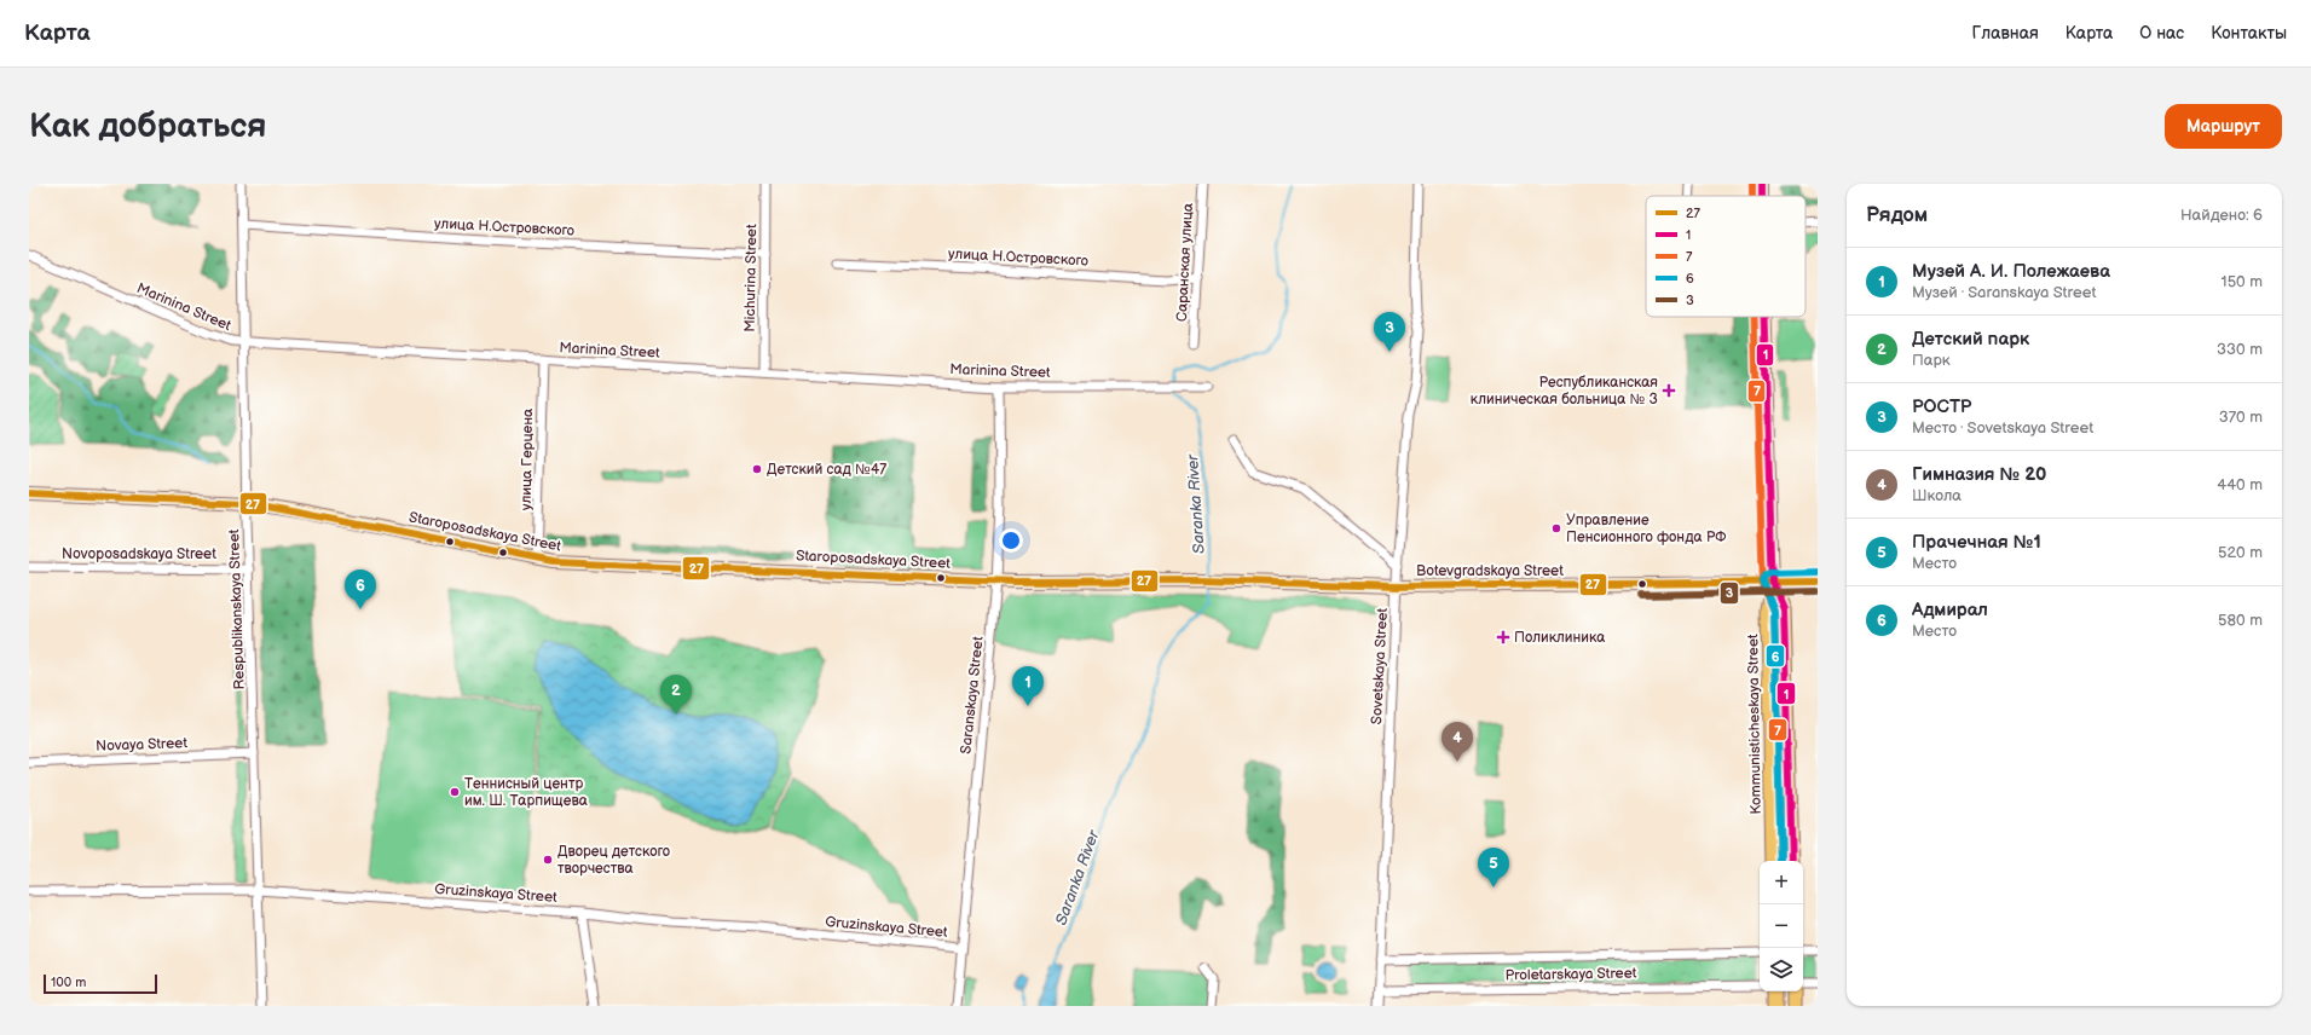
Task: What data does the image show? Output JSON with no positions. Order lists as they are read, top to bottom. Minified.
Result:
{"streets":{"main road":["Staroposadskaya Street","Botevgradskaya Street","Kommunisticheskaya Street"],"street":["улица Н.Островского","Саранская улица","Michurina Street","Marinina Street","улица Герцена","Novoposadskaya Street","Respublikanskaya Street","Sovetskaya Street","Saranskaya Street","Novaya Street","Gruzinskaya Street","Proletarskaya Street"]},"crossings":[["улица Н.Островского","Саранская улица"],["улица Н.Островского","Michurina Street"],["улица Н.Островского","Respublikanskaya Street"],["Michurina Street","Marinina Street"],["Marinina Street","улица Герцена"],["Marinina Street","Respublikanskaya Street"],["Marinina Street","Saranskaya Street"],["улица Герцена","Staroposadskaya Street"],["Staroposadskaya Street","Botevgradskaya Street"],["Staroposadskaya Street","Respublikanskaya Street"],["Staroposadskaya Street","Saranskaya Street"],["Novoposadskaya Street","Respublikanskaya Street"],["Botevgradskaya Street","Sovetskaya Street"],["Botevgradskaya Street","Saranskaya Street"],["Botevgradskaya Street","Kommunisticheskaya Street"],["Respublikanskaya Street","Novaya Street"],["Respublikanskaya Street","Gruzinskaya Street"],["Sovetskaya Street","Proletarskaya Street"],["Saranskaya Street","Gruzinskaya Street"]],"water":["Saranka River"],"places":{"health":["Республиканская клиническая больница № 3","Поликлиника"],"other":["Детский сад №47","Управление Пенсионного фонда РФ","Теннисный центр им. Ш. Тарпищева","Дворец детского творчества"]},"lines":["transit line 1","transit line 7","transit line 27","transit line 6","transit line 3"],"legend":["27","1","7","6","3"],"scale_bar":"100 m","page":{"header":"Карта","nav":["Главная","Карта","О нас","Контакты"],"buttons":"Маршрут","title":"Как добраться","heading":["Рядом","Найдено: 6"],"list":[{"mark":"1","name":"Музей А. И. Полежаева","note":"Музей · Saranskaya Street","value":"150 m"},{"mark":"2","name":"Детский парк","note":"Парк","value":"330 m"},{"mark":"3","name":"РОСТР","note":"Место · Sovetskaya Street","value":"370 m"},{"mark":"4","name":"Гимназия № 20","note":"Школа","value":"440 m"},{"mark":"5","name":"Прачечная №1","note":"Место","value":"520 m"},{"mark":"6","name":"Адмирал","note":"Место","value":"580 m"}],"pins":["3","6","1","2","4","5"],"map_buttons":["+","−"],"scale":"100 m"}}
